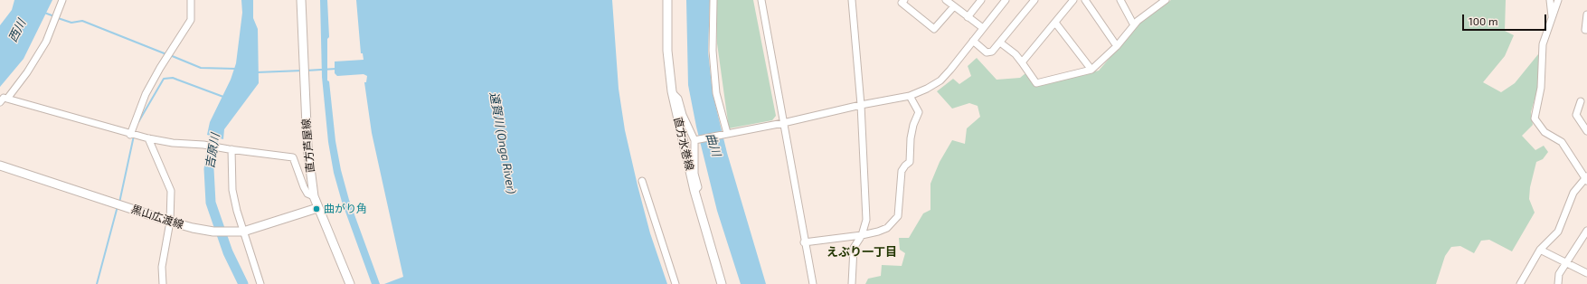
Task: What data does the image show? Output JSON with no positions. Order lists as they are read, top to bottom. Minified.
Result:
{"streets":{"main road":["直方水巻線","直方芦屋線","黒山広渡線"]},"crossings":[["直方芦屋線","黒山広渡線"]],"districts":["えぶり一丁目"],"water":["西川","遠賀川 (Onga River)","曲川","吉原川"],"places":["曲がり角"],"scale_bar":"100 m"}
